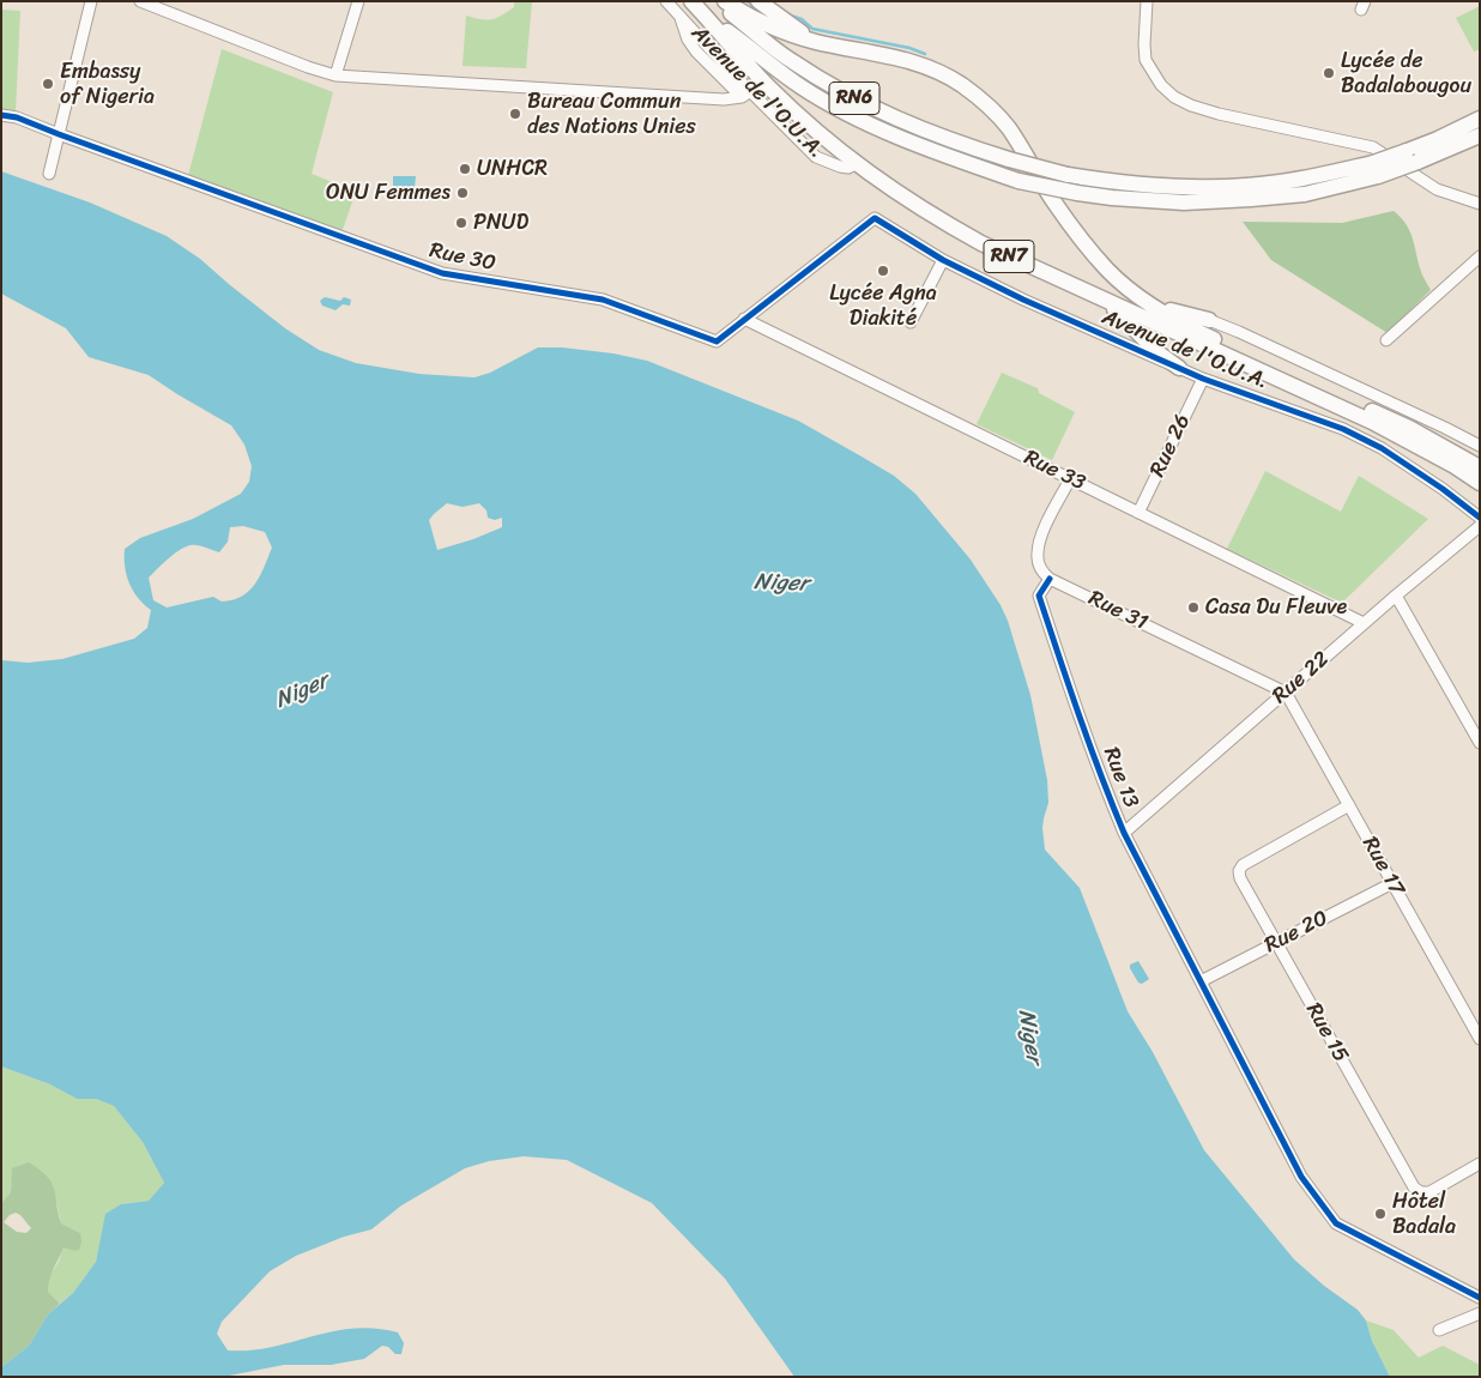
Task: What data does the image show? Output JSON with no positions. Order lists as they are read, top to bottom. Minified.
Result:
{"streets":{"highway":["RN6","RN7"],"street":["Avenue de l'O.U.A.","Rue 30","Rue 26","Rue 33","Rue 31","Rue 22","Rue 13","Rue 17","Rue 20","Rue 15"]},"crossings":[["Avenue de l'O.U.A.","RN7"],["Avenue de l'O.U.A.","Rue 30"],["Avenue de l'O.U.A.","Rue 26"],["RN6","RN7"],["Rue 30","Rue 33"],["Rue 26","Rue 33"],["Rue 33","Rue 22"],["Rue 31","Rue 22"],["Rue 31","Rue 13"],["Rue 31","Rue 17"],["Rue 22","Rue 13"],["Rue 22","Rue 17"],["Rue 13","Rue 20"],["Rue 17","Rue 20"],["Rue 17","Rue 15"],["Rue 20","Rue 15"]],"water":["Niger"],"places":["Lycée de Badalabougou","Embassy of Nigeria","Bureau Commun des Nations Unies","UNHCR","ONU Femmes","PNUD","Lycée Agna Diakité","Casa Du Fleuve","Hôtel Badala"]}
